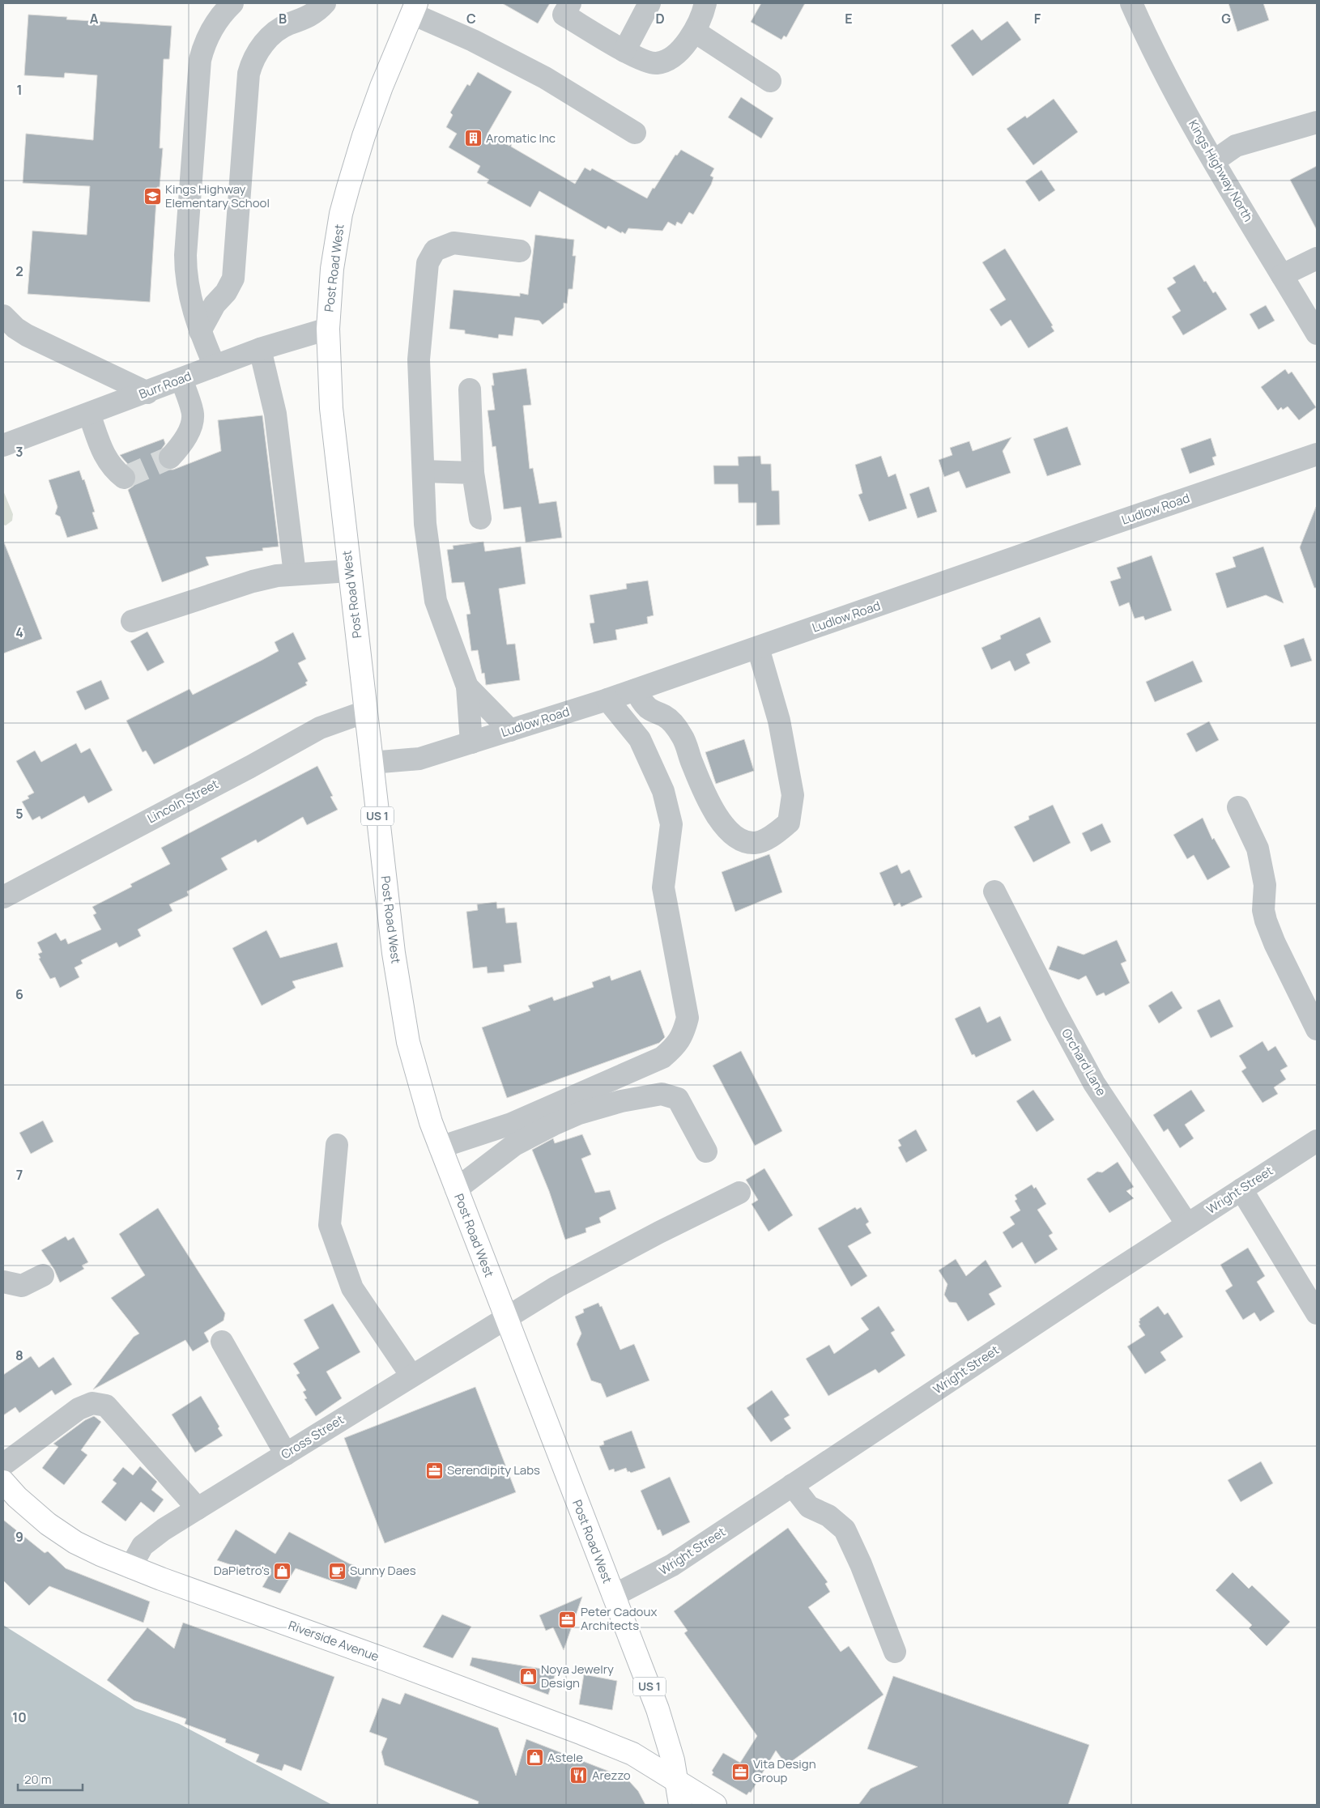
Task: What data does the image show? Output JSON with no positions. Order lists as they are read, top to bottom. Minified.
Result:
{"streets":{"main road":["Post Road West","US 1","Riverside Avenue"],"street":["Kings Highway North","Burr Road","Ludlow Road","Lincoln Street","Orchard Lane","Wright Street","Cross Street"]},"crossings":[["Post Road West","Burr Road"],["Post Road West","Ludlow Road"],["Post Road West","Lincoln Street"],["Post Road West","Wright Street"],["Post Road West","Cross Street"],["Post Road West","Riverside Avenue"],["Orchard Lane","Wright Street"],["Cross Street","Riverside Avenue"]],"places":{"building":["Aromatic Inc"],"school or university":["Kings Highway Elementary School"],"office":["Serendipity Labs","Peter Cadoux Architects","Vita Design Group"],"shop":["DaPietro's","Noya Jewelry Design","Astele"],"cafe":["Sunny Daes"],"restaurant":["Arezzo"]},"scale_bar":"20 m","grid":{"columns":["A","B","C","D","E","F","G"],"rows":["1","2","3","4","5","6","7","8","9","10"]}}
